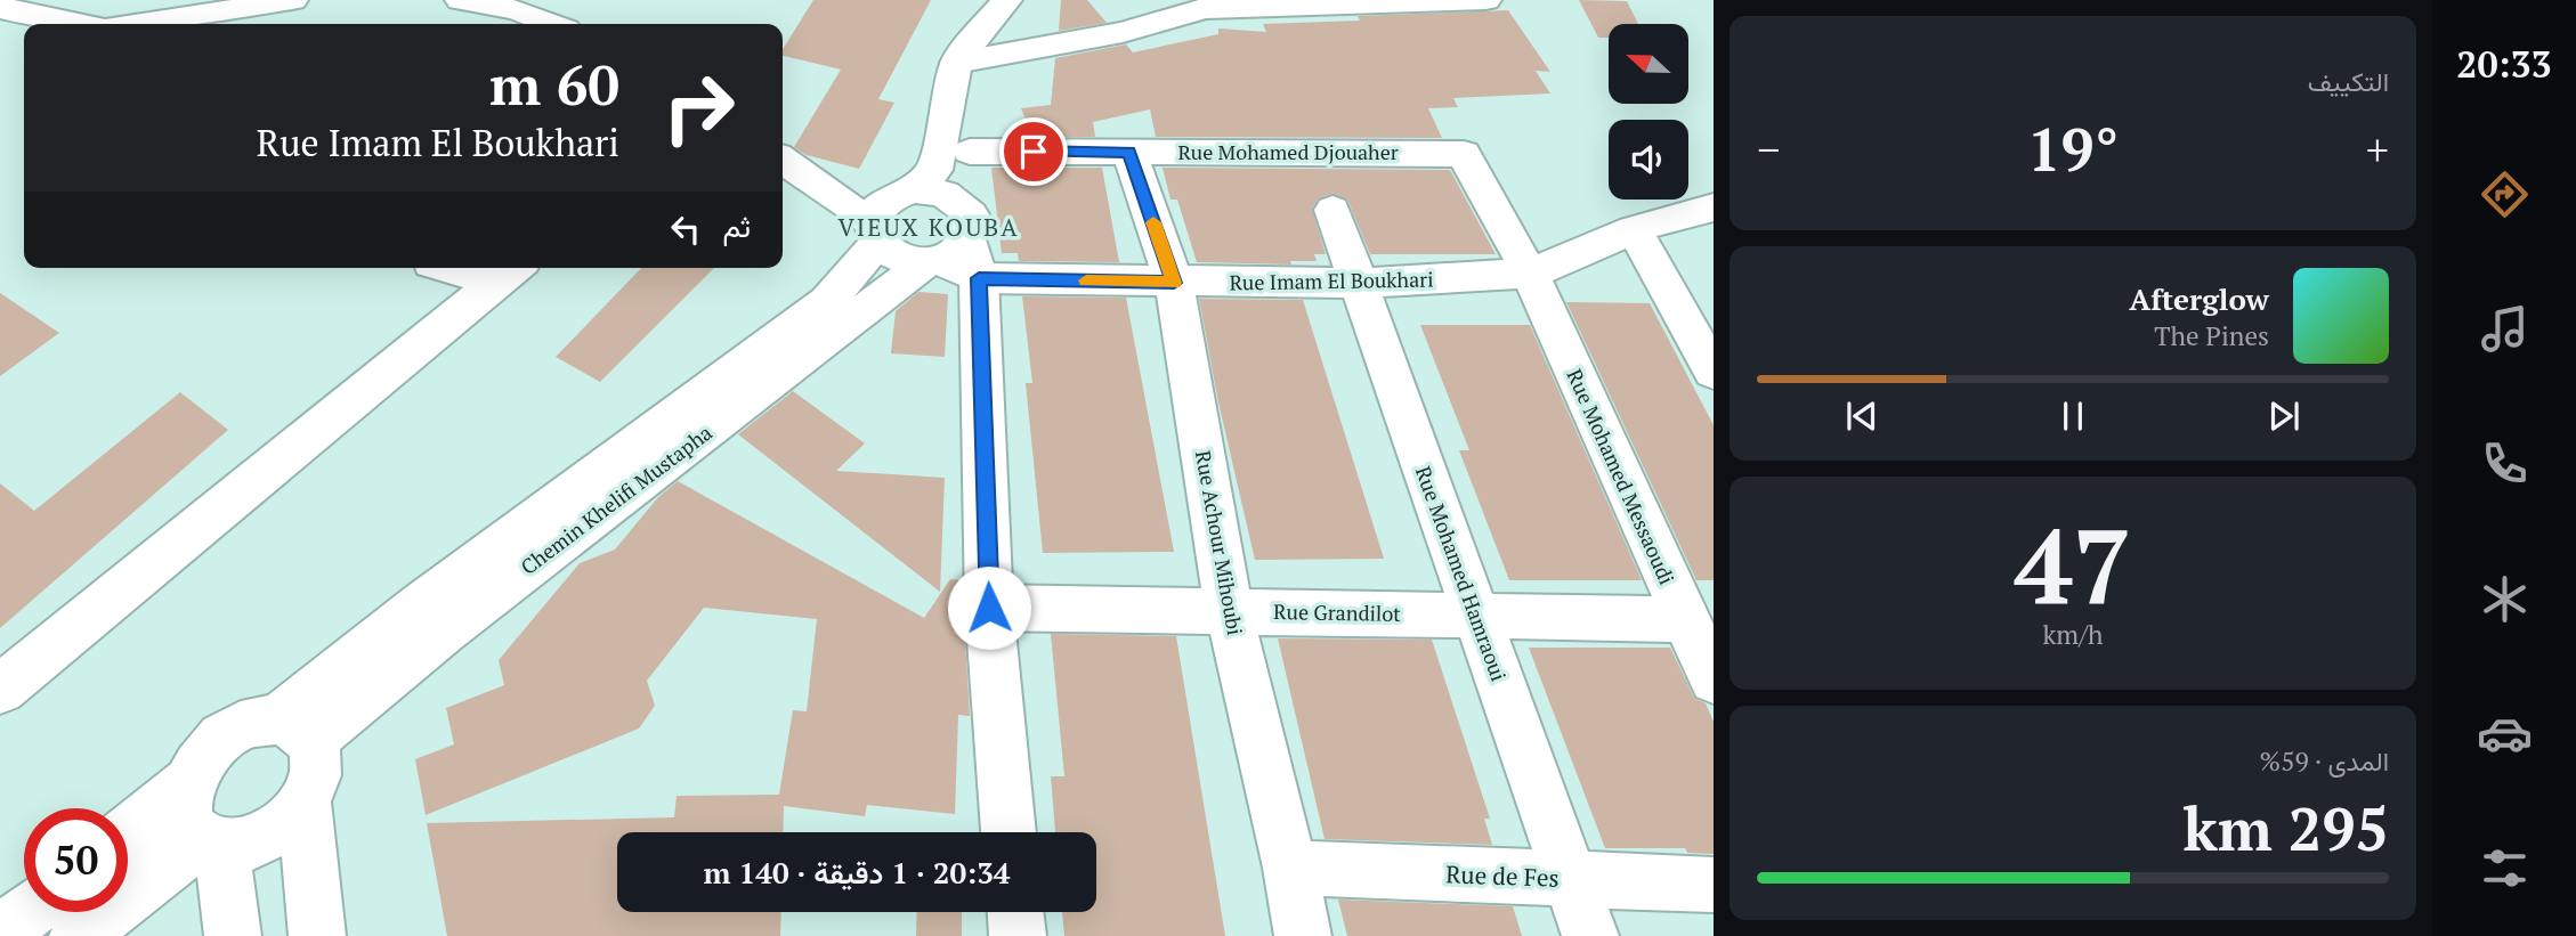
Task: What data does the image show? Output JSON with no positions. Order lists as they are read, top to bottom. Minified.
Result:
{"streets":{"street":["Rue Mohamed Djouaher","Rue Imam El Boukhari","Rue Mohamed Messaoudi","Chemin Khelifi Mustapha","Rue Achour Mihoubi","Rue Mohamed Hamraoui","Rue Grandilot","Rue de Fes"]},"crossings":[["Rue Mohamed Djouaher","Rue Mohamed Messaoudi"],["Rue Mohamed Djouaher","Rue Achour Mihoubi"],["Rue Imam El Boukhari","Rue Mohamed Messaoudi"],["Rue Imam El Boukhari","Chemin Khelifi Mustapha"],["Rue Imam El Boukhari","Rue Achour Mihoubi"],["Rue Imam El Boukhari","Rue Mohamed Hamraoui"],["Rue Mohamed Messaoudi","Rue Grandilot"],["Rue Achour Mihoubi","Rue Grandilot"],["Rue Achour Mihoubi","Rue de Fes"],["Rue Mohamed Hamraoui","Rue Grandilot"],["Rue Mohamed Hamraoui","Rue de Fes"]],"districts":["VIEUX KOUBA"],"north":"left","page":{"tabs":"20:33","tile":["التكييف",["47","km/h"],["المدى · 59%","295 km"]],"turn":["60 m","Rue Imam El Boukhari"],"heat":["−","19°","+"],"then":"ثم","song":["Afterglow","The Pines"],"limit":"50","trip":"20:34 · 1 دقيقة · 140 m"}}
